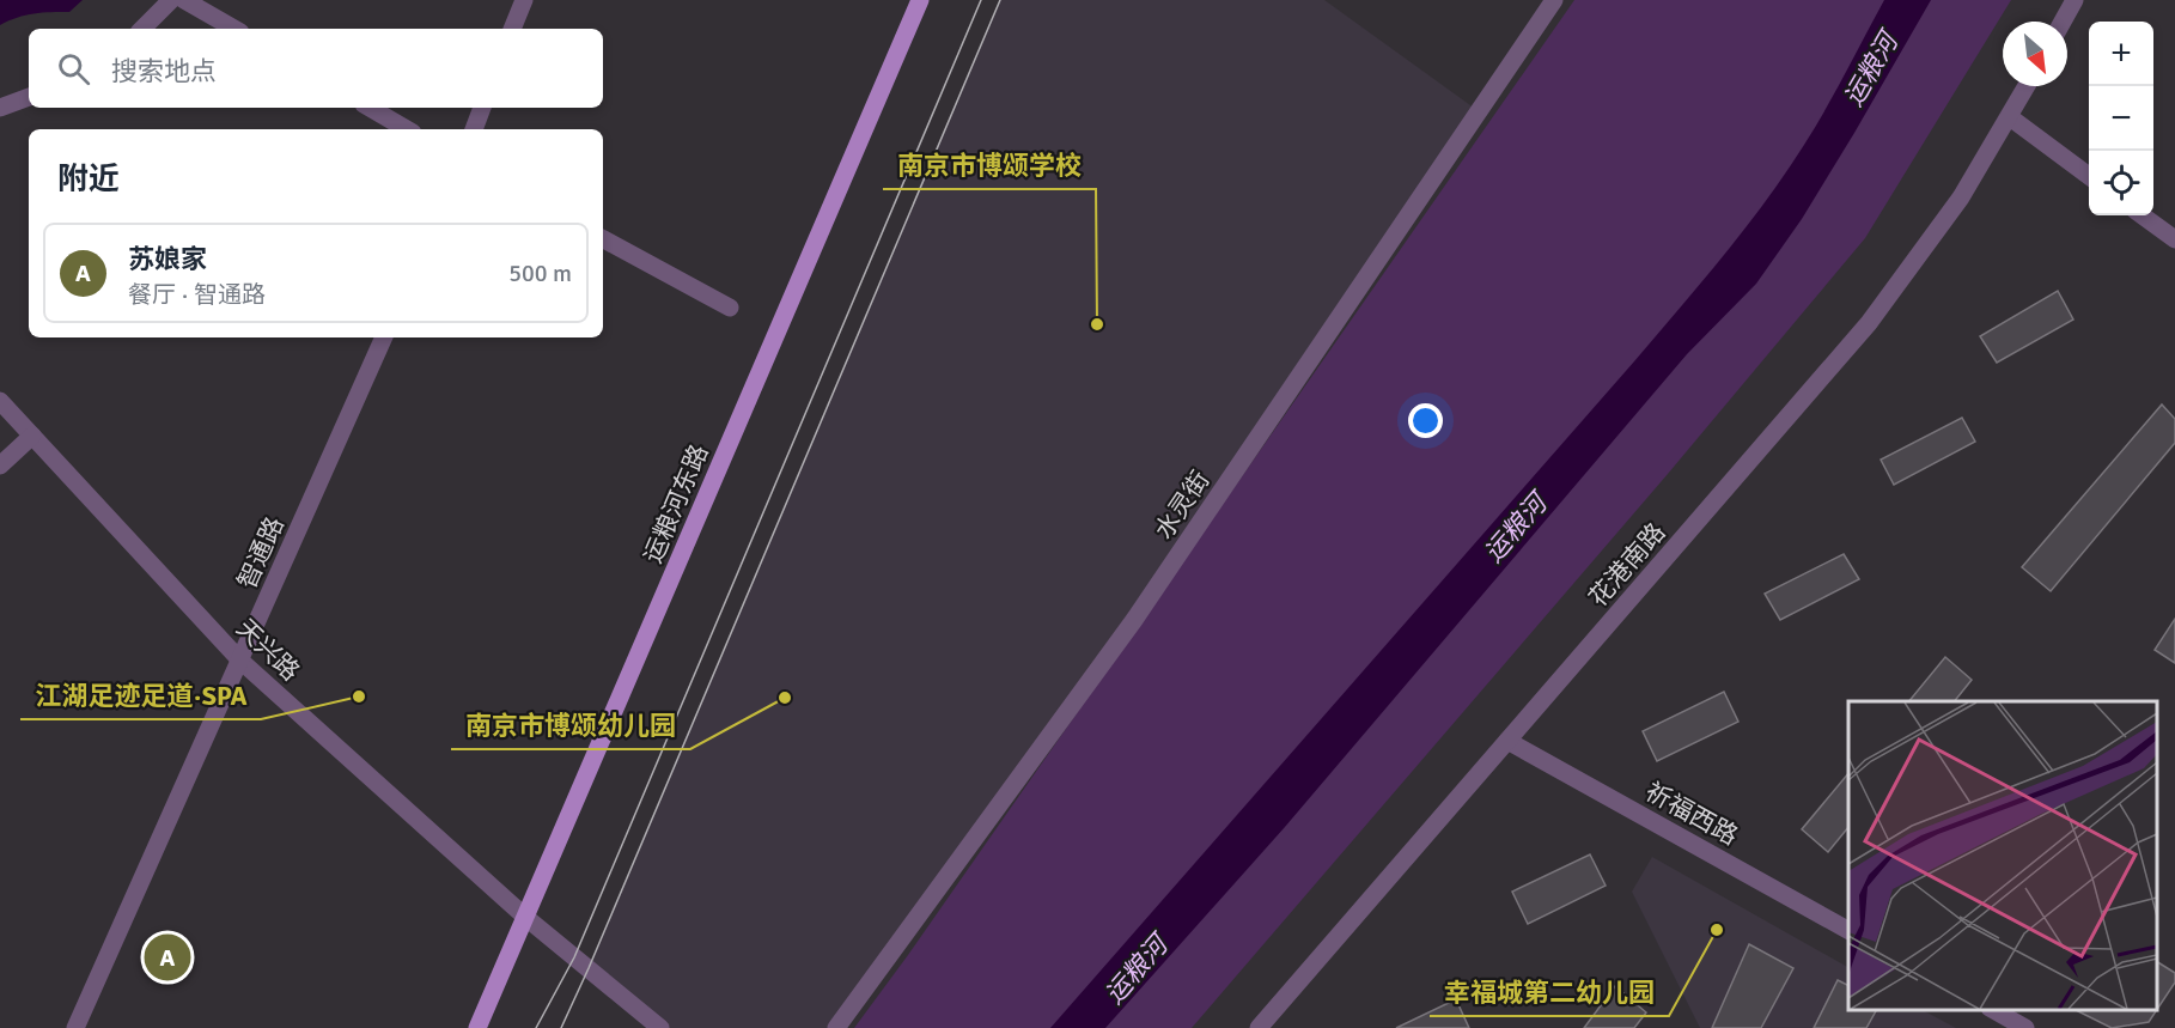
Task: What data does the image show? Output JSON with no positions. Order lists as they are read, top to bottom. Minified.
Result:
{"streets":{"main road":["运粮河东路"],"street":["水灵街","智通路","花港南路","天兴路","祈福西路"]},"crossings":[["运粮河东路","天兴路"],["智通路","天兴路"],["花港南路","祈福西路"]],"water":["运粮河"],"places":["南京市博颂学校","江湖足迹足道·SPA","南京市博颂幼儿园","幸福城第二幼儿园"],"north":"bottom right","page":{"map_buttons":["+","−"],"search":"搜索地点","heading":"附近","list":[{"mark":"A","name":"苏娘家","note":"餐厅 · 智通路","value":"500 m"}],"pins":"A"}}
